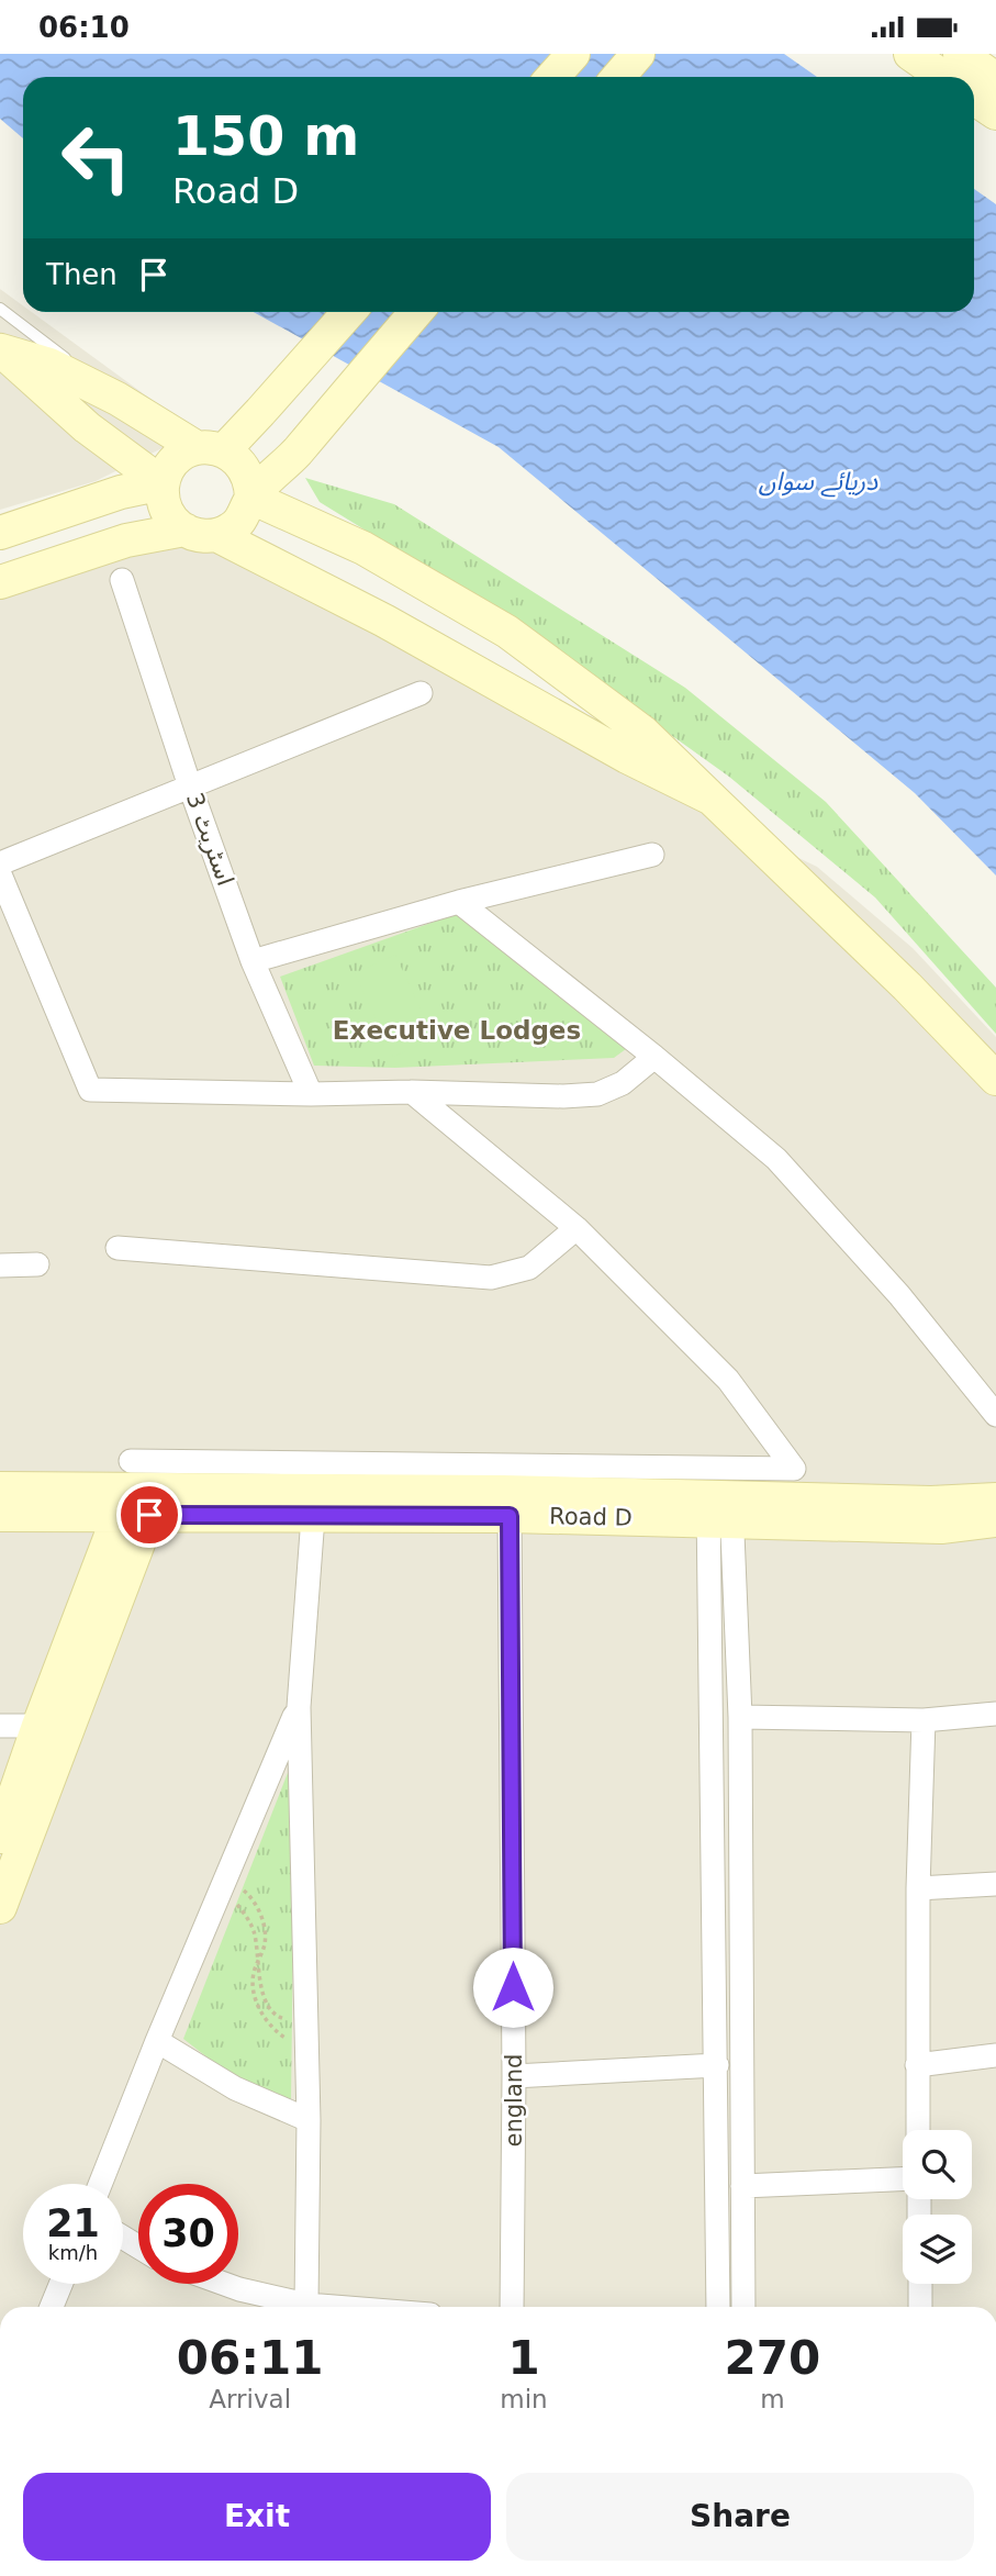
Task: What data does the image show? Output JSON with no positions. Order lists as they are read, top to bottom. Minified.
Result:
{"streets":{"street":["اسٹریٹ 3","Road D","england"]},"crossings":[["Road D","england"]],"districts":["Executive Lodges"],"water":["دریائے سواں"],"page":{"status":"06:10","turn":["150 m","Road D"],"then":"Then","speed":"21 km/h","limit":"30","eta":["06:11","Arrival","1","min","270","m"],"buttons":["Exit","Share"]}}
